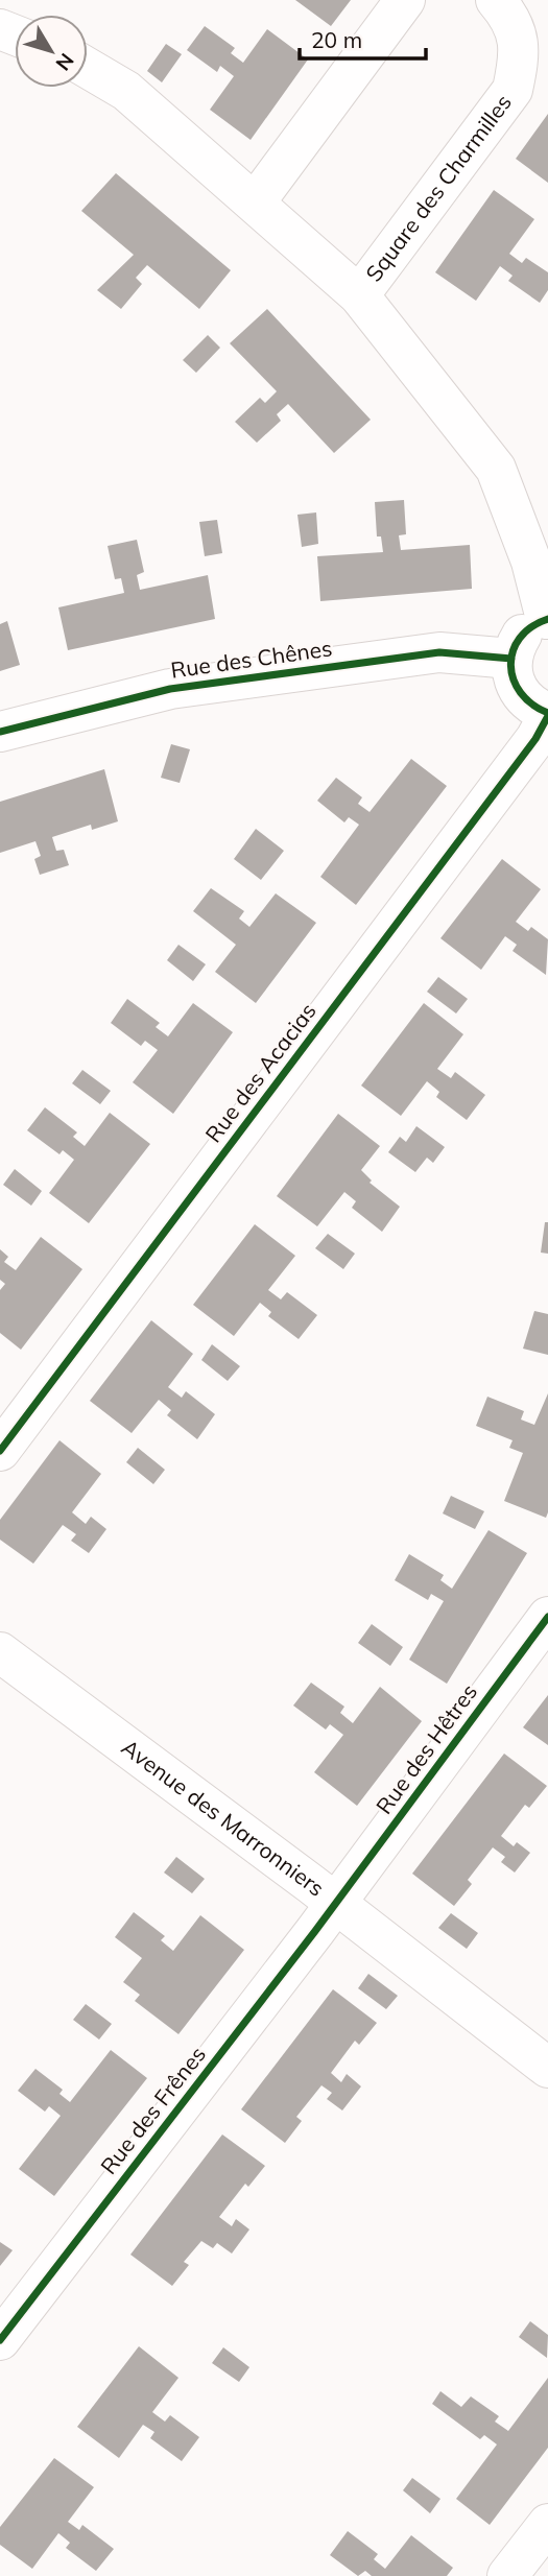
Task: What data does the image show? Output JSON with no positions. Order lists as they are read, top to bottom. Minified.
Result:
{"streets":{"street":["Square des Charmilles","Rue des Chênes","Rue des Acacias","Rue des Hêtres","Avenue des Marronniers","Rue des Frênes"]},"crossings":[["Rue des Hêtres","Avenue des Marronniers"],["Rue des Hêtres","Rue des Frênes"],["Avenue des Marronniers","Rue des Frênes"]],"scale_bar":"20 m","north":"bottom right"}
